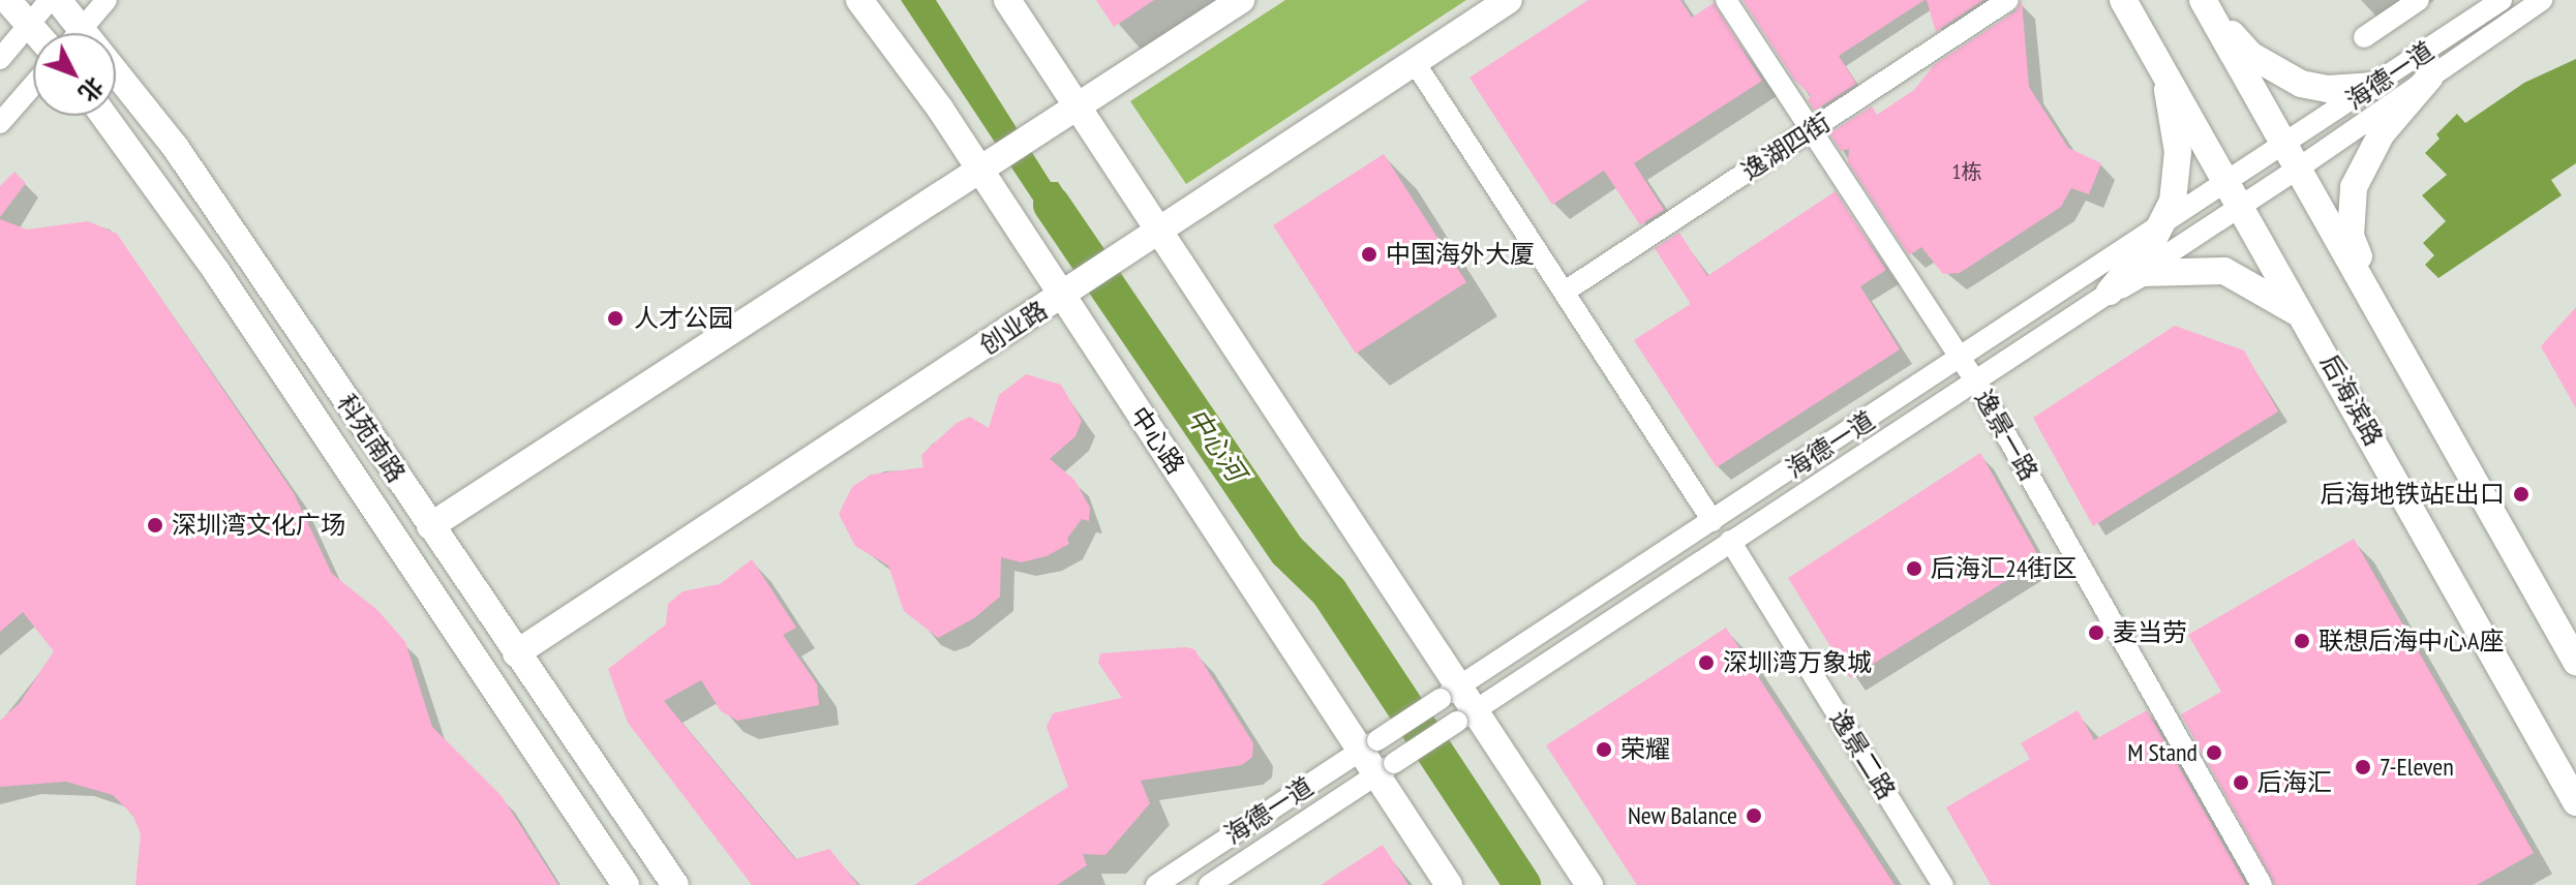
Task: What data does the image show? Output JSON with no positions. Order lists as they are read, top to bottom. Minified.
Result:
{"streets":{"main road":["创业路","后海滨路","科苑南路","中心路"],"street":["海德一道","逸湖四街","逸景一路","逸景二路"]},"crossings":[["海德一道","后海滨路"],["海德一道","逸景一路"],["海德一道","中心路"],["海德一道","逸景二路"],["逸湖四街","逸景一路"],["创业路","科苑南路"],["创业路","中心路"]],"water":["中心河"],"places":["中国海外大厦","人才公园","后海地铁站E出口","深圳湾文化广场","后海汇24街区","麦当劳","联想后海中心A座","深圳湾万象城","荣耀","M Stand","7-Eleven","后海汇","New Balance"],"house_numbers":["1栋"],"north":"bottom right"}
